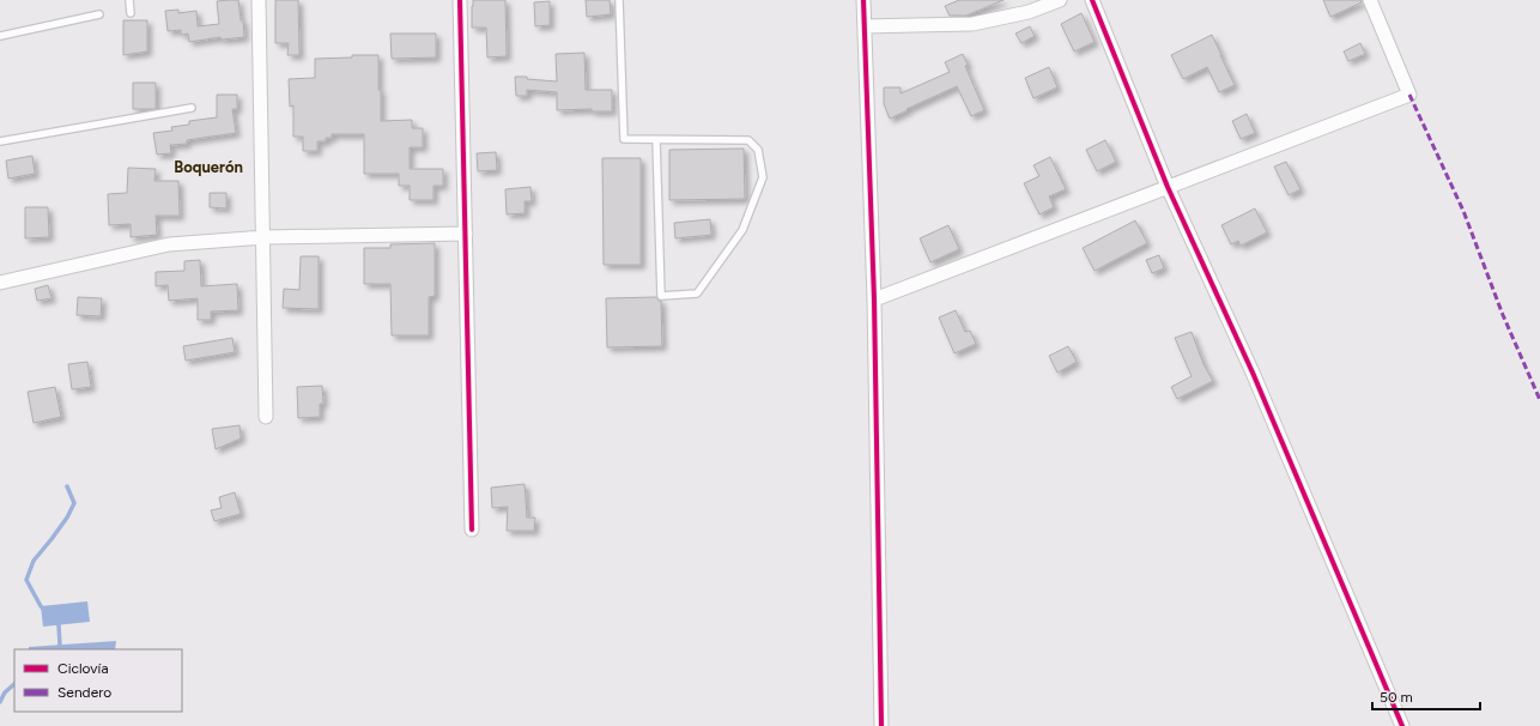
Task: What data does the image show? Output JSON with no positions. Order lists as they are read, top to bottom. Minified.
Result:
{"districts":["Boquerón"],"legend":["Ciclovía","Sendero"],"scale_bar":"50 m"}
